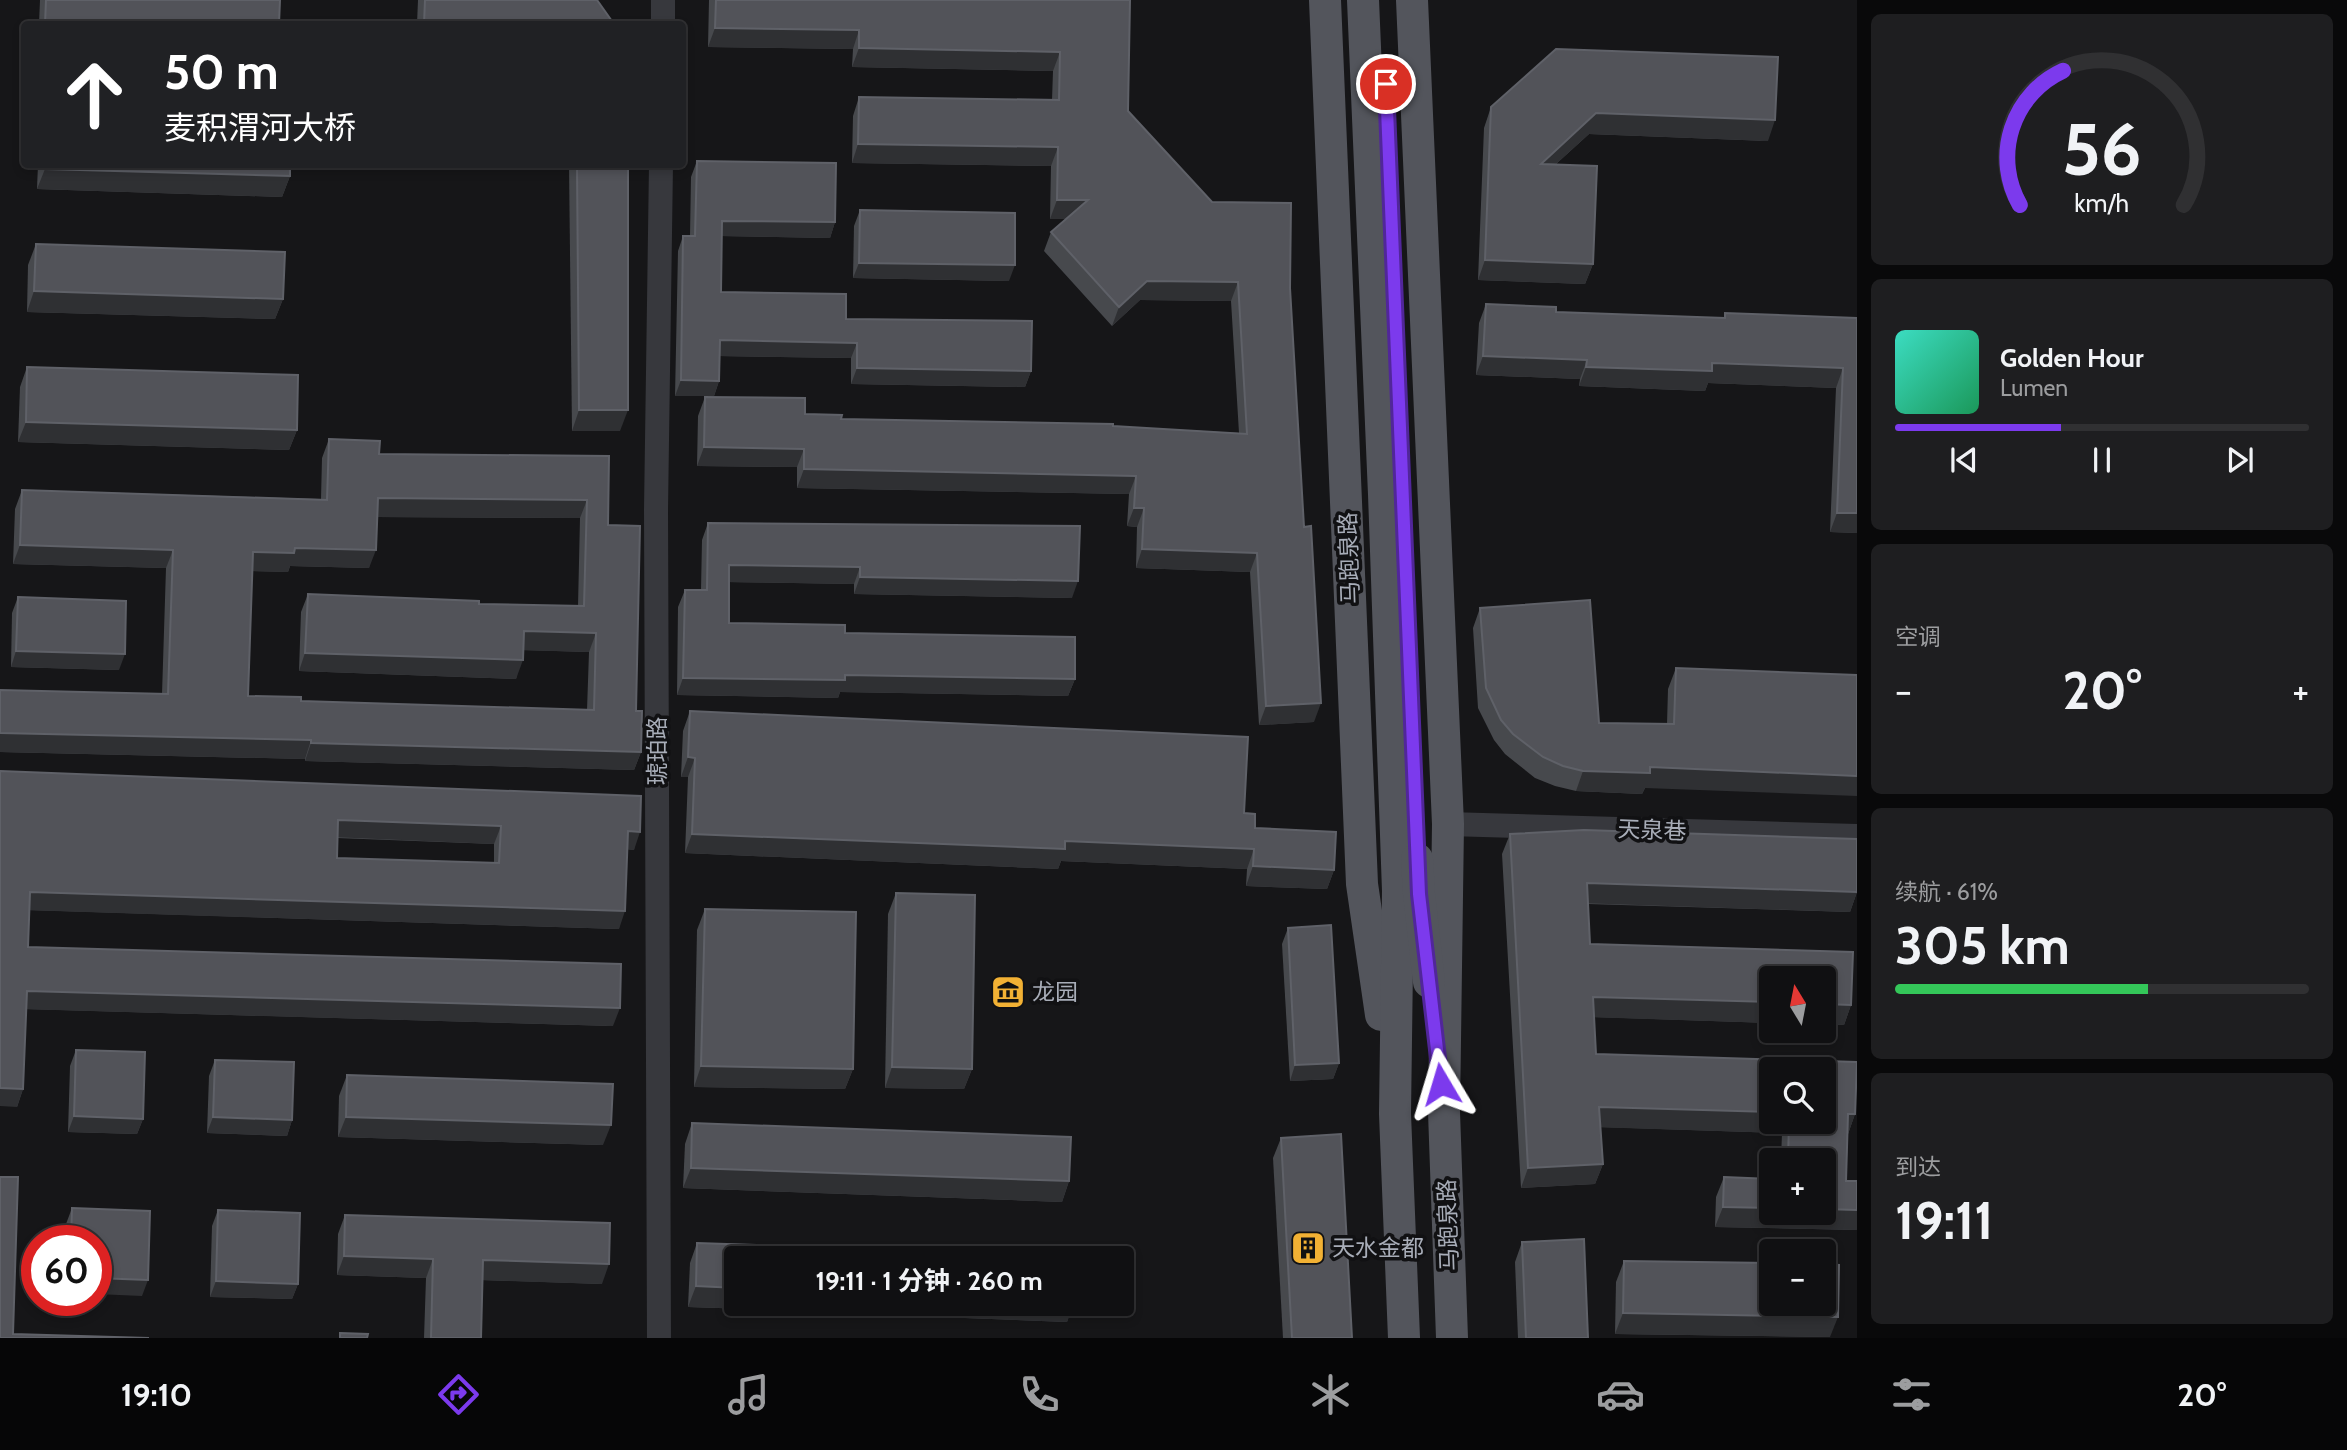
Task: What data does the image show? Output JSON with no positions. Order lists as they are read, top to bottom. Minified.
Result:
{"streets":{"main road":["马跑泉路"],"street":["琥珀路","天泉巷"]},"crossings":[["马跑泉路","天泉巷"]],"places":{"museum":["龙园"],"building":["天水金都"]},"north":"top","page":{"turn":["50 m","麦积渭河大桥"],"song":["Golden Hour","Lumen"],"tile":["空调",["续航 · 61%","305 km"],["到达","19:11"]],"heat":["−","20°","+"],"map_buttons":["+","−"],"limit":"60","trip":"19:11 · 1 分钟 · 260 m","tabs":["19:10","20°"],"gauge":["56","km/h"]}}
